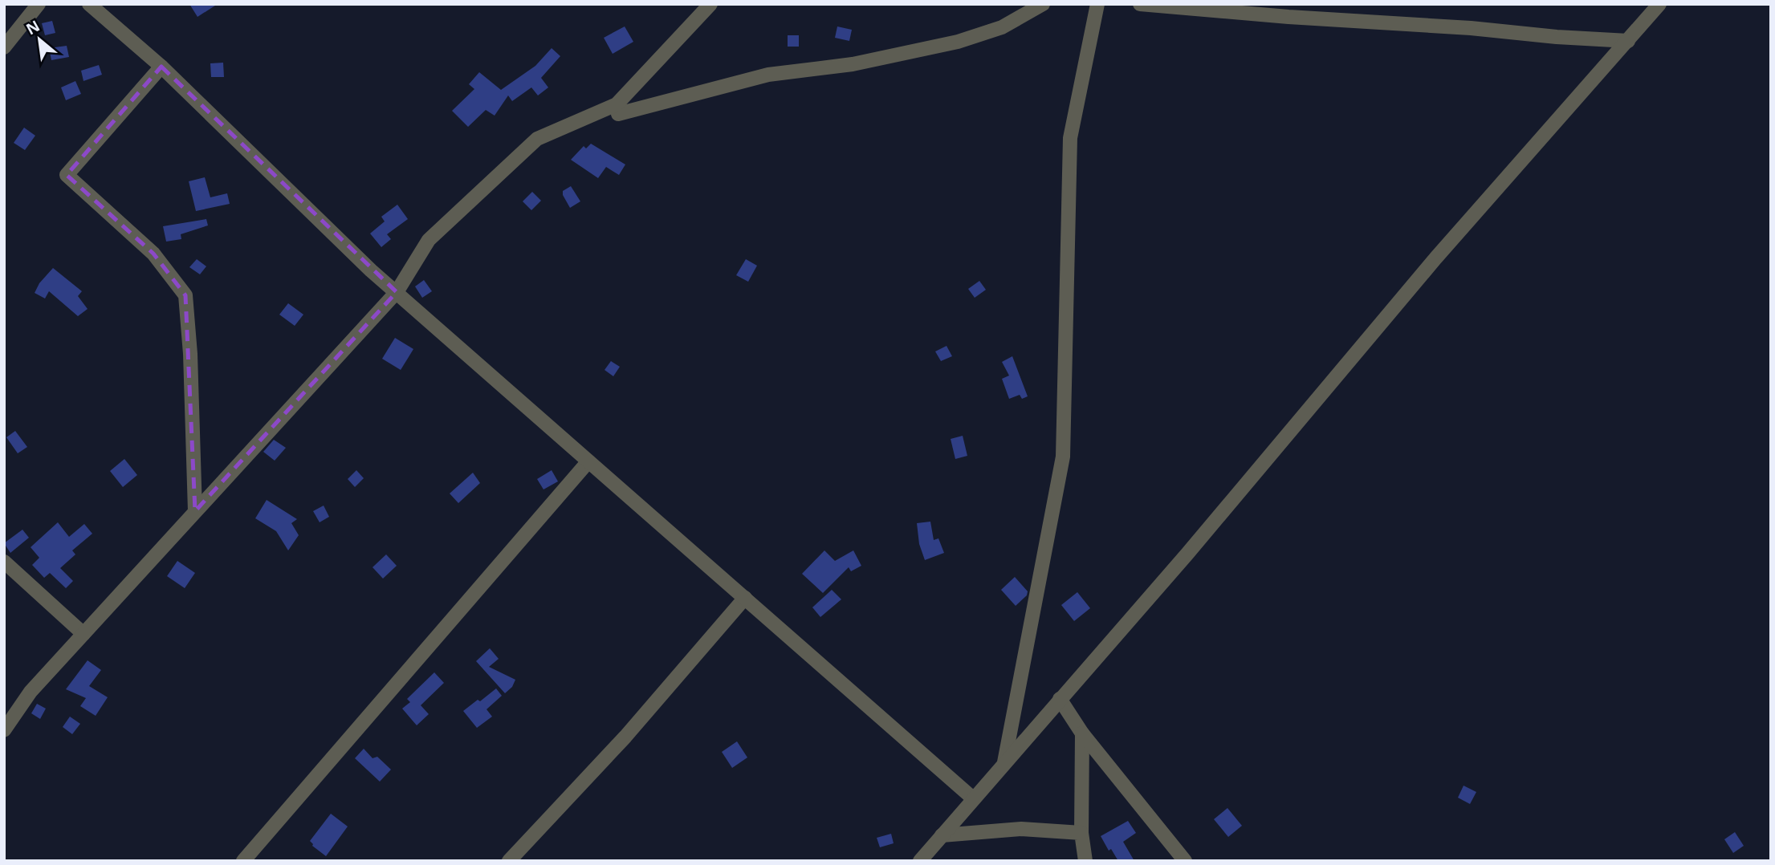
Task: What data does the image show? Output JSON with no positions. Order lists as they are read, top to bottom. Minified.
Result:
{"north":"top left"}
